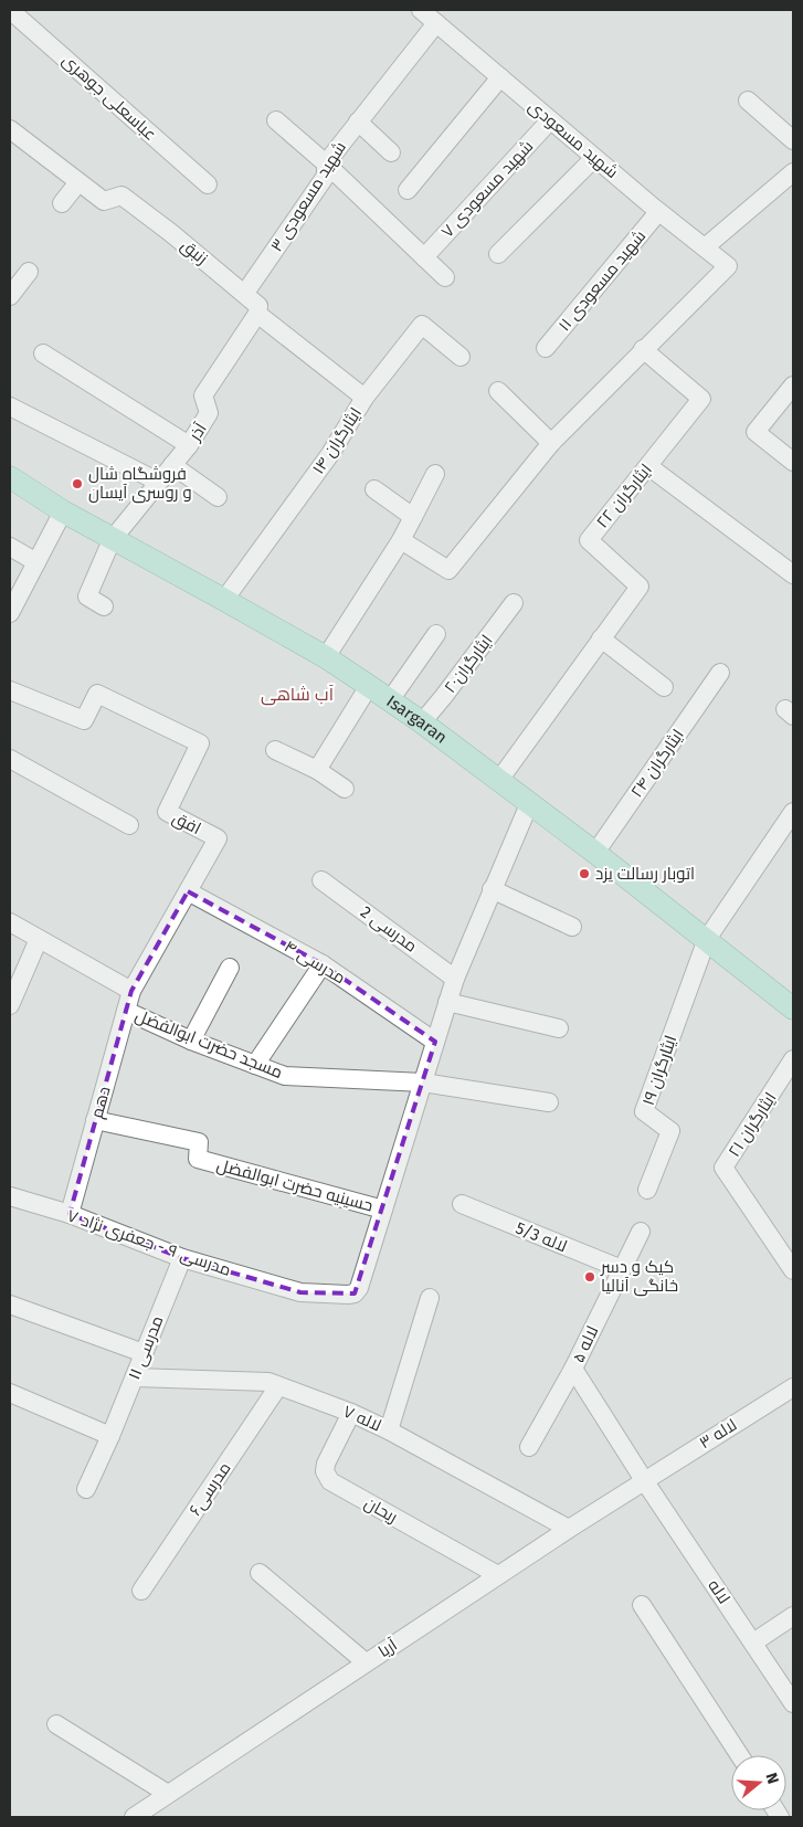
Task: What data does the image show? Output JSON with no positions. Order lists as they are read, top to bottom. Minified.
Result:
{"streets":{"main road":["Isargaran"],"street":["عباسعلی جوهری","شهید مسعودی","شهید مسعودی ۷","شهید مسعودی ۳","زنبق","شهید مسعودی ۱۱","آذر","ایثارگران ۱۴","ایثارگران ۲۲","۲۰ایثارگران","ایثارگران ۲۴","افق","مدرسی 2","مدرسی ۴","مسجد حضرت ابوالفضل","ایثارگران ۱‍۹","دهم","ایثارگران ۲۱","حسینیه حضرت ابوالفضل","لاله 5/3","مدرسی ۹ - جعفری نژاد ۷","لاله ۵","مدرسی ۱۱","لاله ۷","لاله ۳","مدرسی۶","ریحان","لاله","آریا"]},"crossings":[["شهید مسعودی","شهید مسعودی ۷"],["شهید مسعودی","شهید مسعودی ۳"],["شهید مسعودی","شهید مسعودی ۱۱"],["شهید مسعودی","ایثارگران ۲۲"],["شهید مسعودی ۳","زنبق"],["زنبق","آذر"],["زنبق","ایثارگران ۱۴"],["آذر","Isargaran"],["ایثارگران ۱۴","Isargaran"],["ایثارگران ۲۲","Isargaran"],["۲۰ایثارگران","Isargaran"],["Isargaran","ایثارگران ۲۴"],["Isargaran","ایثارگران ۱‍۹"],["افق","مدرسی ۴"],["افق","دهم"],["مسجد حضرت ابوالفضل","دهم"],["دهم","حسینیه حضرت ابوالفضل"],["دهم","مدرسی ۹ - جعفری نژاد ۷"],["حسینیه حضرت ابوالفضل","مدرسی ۹ - جعفری نژاد ۷"],["لاله 5/3","لاله ۵"],["مدرسی ۹ - جعفری نژاد ۷","مدرسی ۱۱"],["لاله ۵","لاله ۳"],["لاله ۵","لاله"],["لاله ۵","آریا"],["مدرسی ۱۱","لاله ۷"],["لاله ۷","مدرسی۶"],["لاله ۷","ریحان"],["لاله ۷","آریا"],["لاله ۳","لاله"],["لاله ۳","آریا"],["ریحان","آریا"],["لاله","آریا"]],"districts":["آب شاهی"],"places":["فروشگاه شال و روسری آیسان","اتوبار رسالت یزد","کیک و دسر خانگی آنالیا"],"north":"right"}
